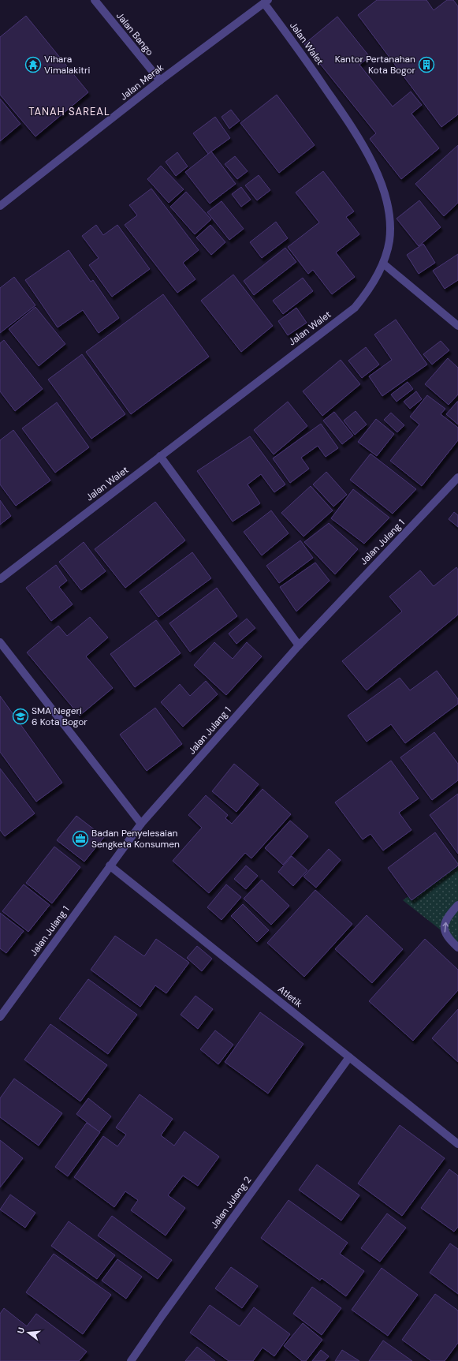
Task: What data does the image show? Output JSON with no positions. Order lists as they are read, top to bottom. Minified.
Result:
{"streets":{"street":["Jalan Bango","Jalan Walet","Jalan Merak","Jalan Julang 1","Atletik","Jalan Julang 2"]},"crossings":[["Jalan Bango","Jalan Merak"],["Jalan Walet","Jalan Merak"],["Jalan Julang 1","Atletik"],["Atletik","Jalan Julang 2"]],"districts":["TANAH SAREAL"],"places":{"temple":["Vihara Vimalakitri"],"building":["Kantor Pertanahan Kota Bogor"],"school or university":["SMA Negeri 6 Kota Bogor"],"office":["Badan Penyelesaian Sengketa Konsumen"]},"north":"left"}
